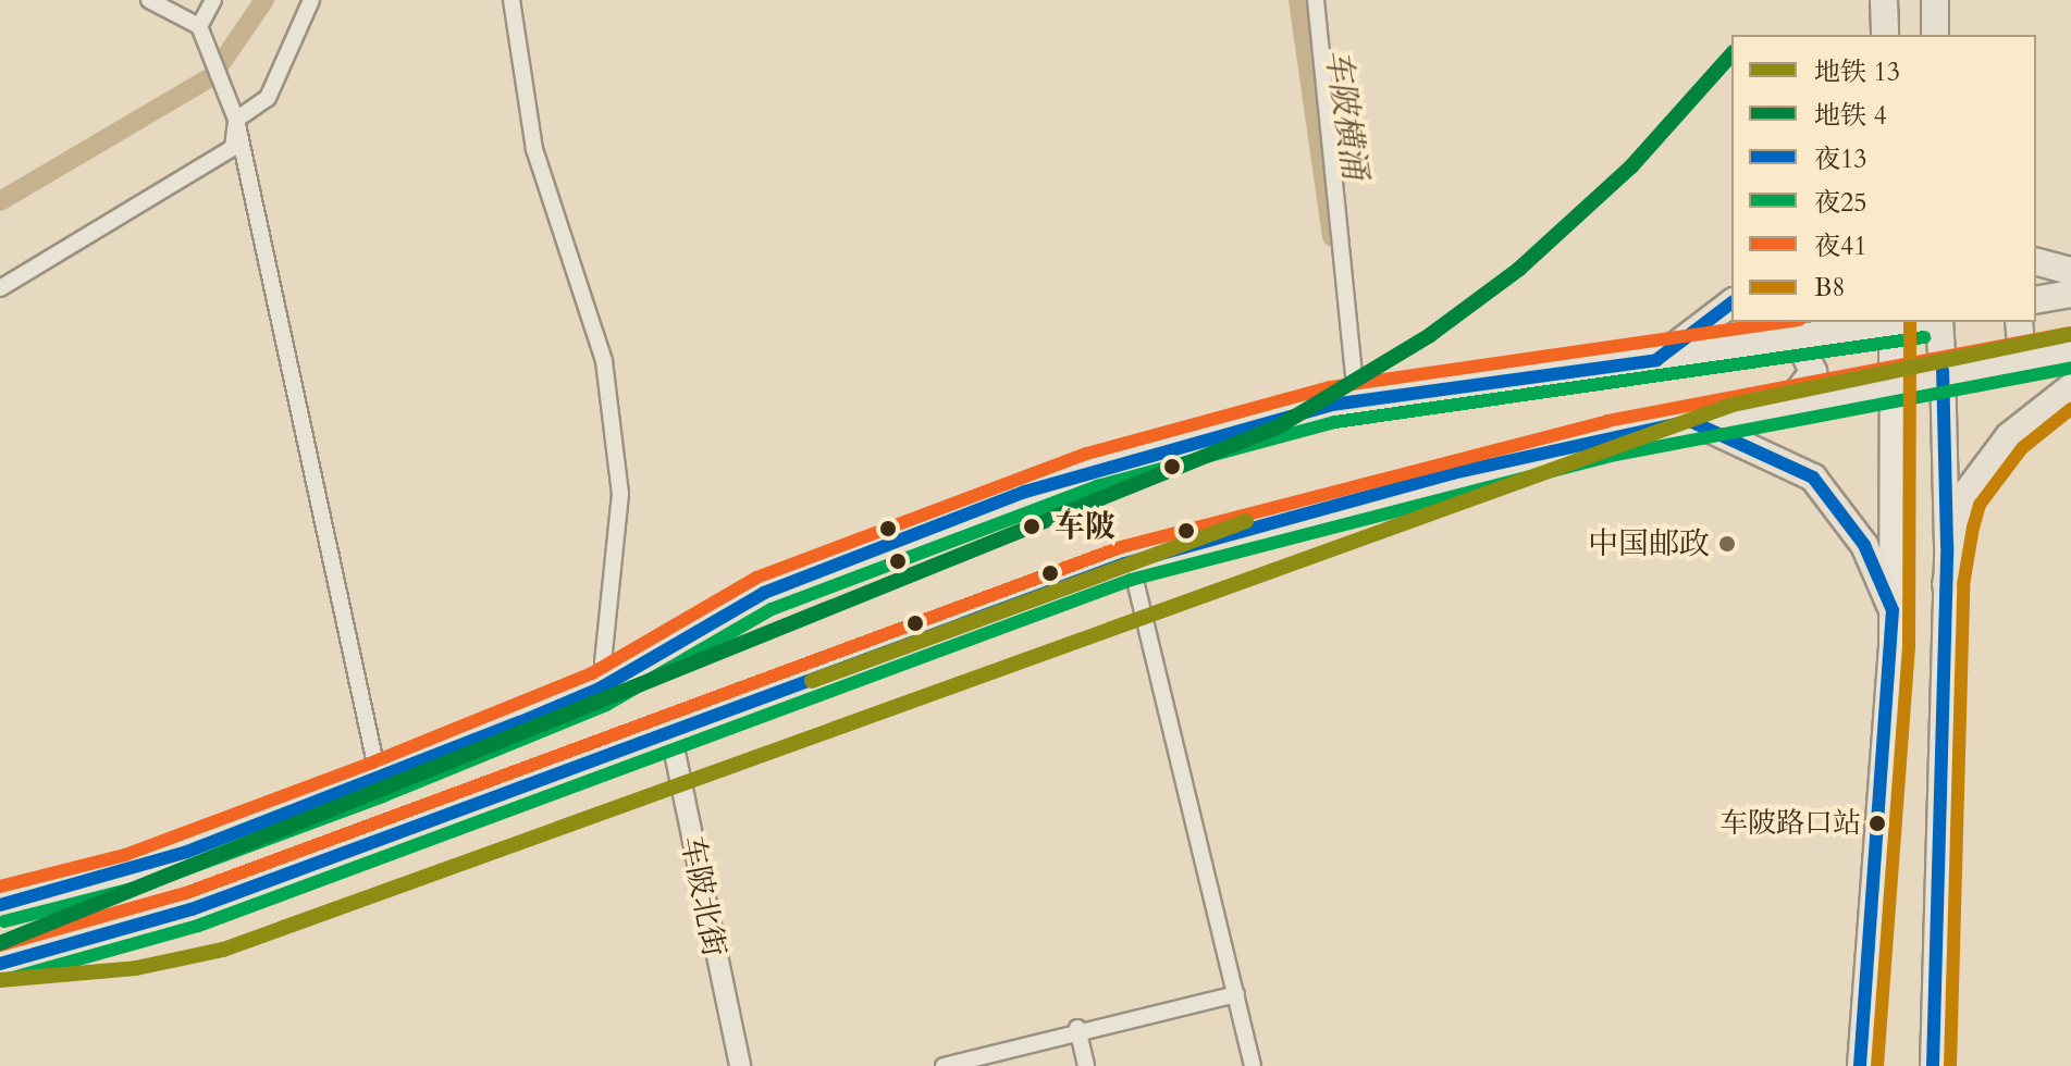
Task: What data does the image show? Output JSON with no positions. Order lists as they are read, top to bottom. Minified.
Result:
{"streets":{"street":["车陂北街"]},"water":["车陂横涌"],"places":["车陂","中国邮政","车陂路口站"],"lines":["metro line 4","transit line 夜13","transit line 夜41","transit line B8","metro line 13","transit line 夜25"],"legend":["地铁 13","地铁 4","夜13","夜25","夜41","B8"]}
